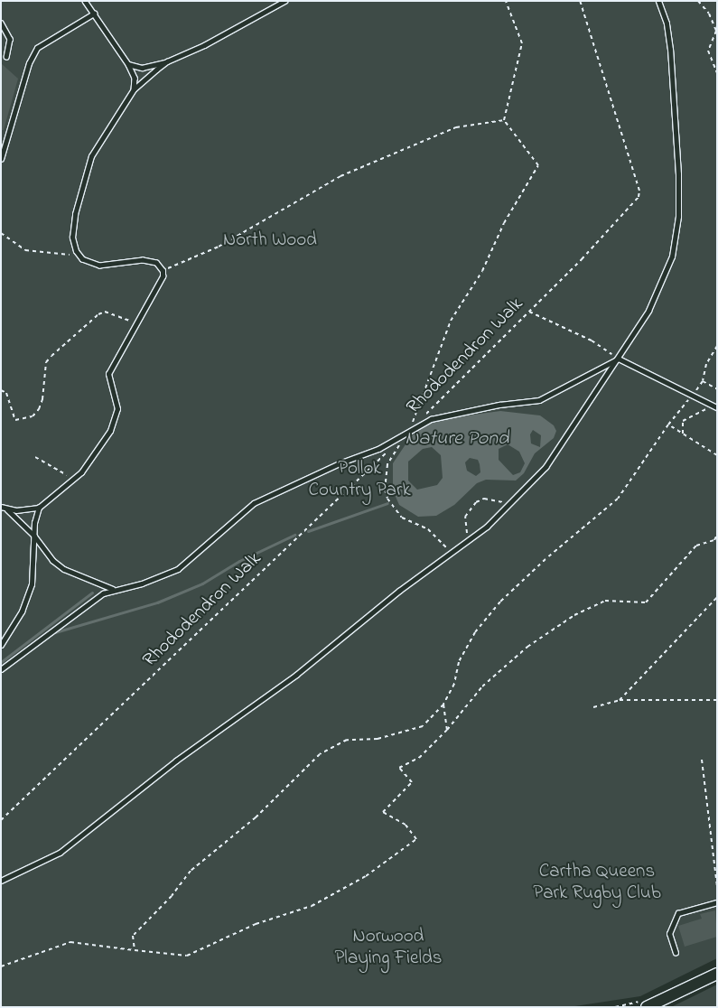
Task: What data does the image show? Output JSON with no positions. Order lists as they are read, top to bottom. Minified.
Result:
{"streets":{"path":["Rhododendron Walk"]},"water":["Nature Pond"],"parks":["North Wood","Pollok Country Park","Cartha Queens Park Rugby Club","Norwood Playing Fields"]}
